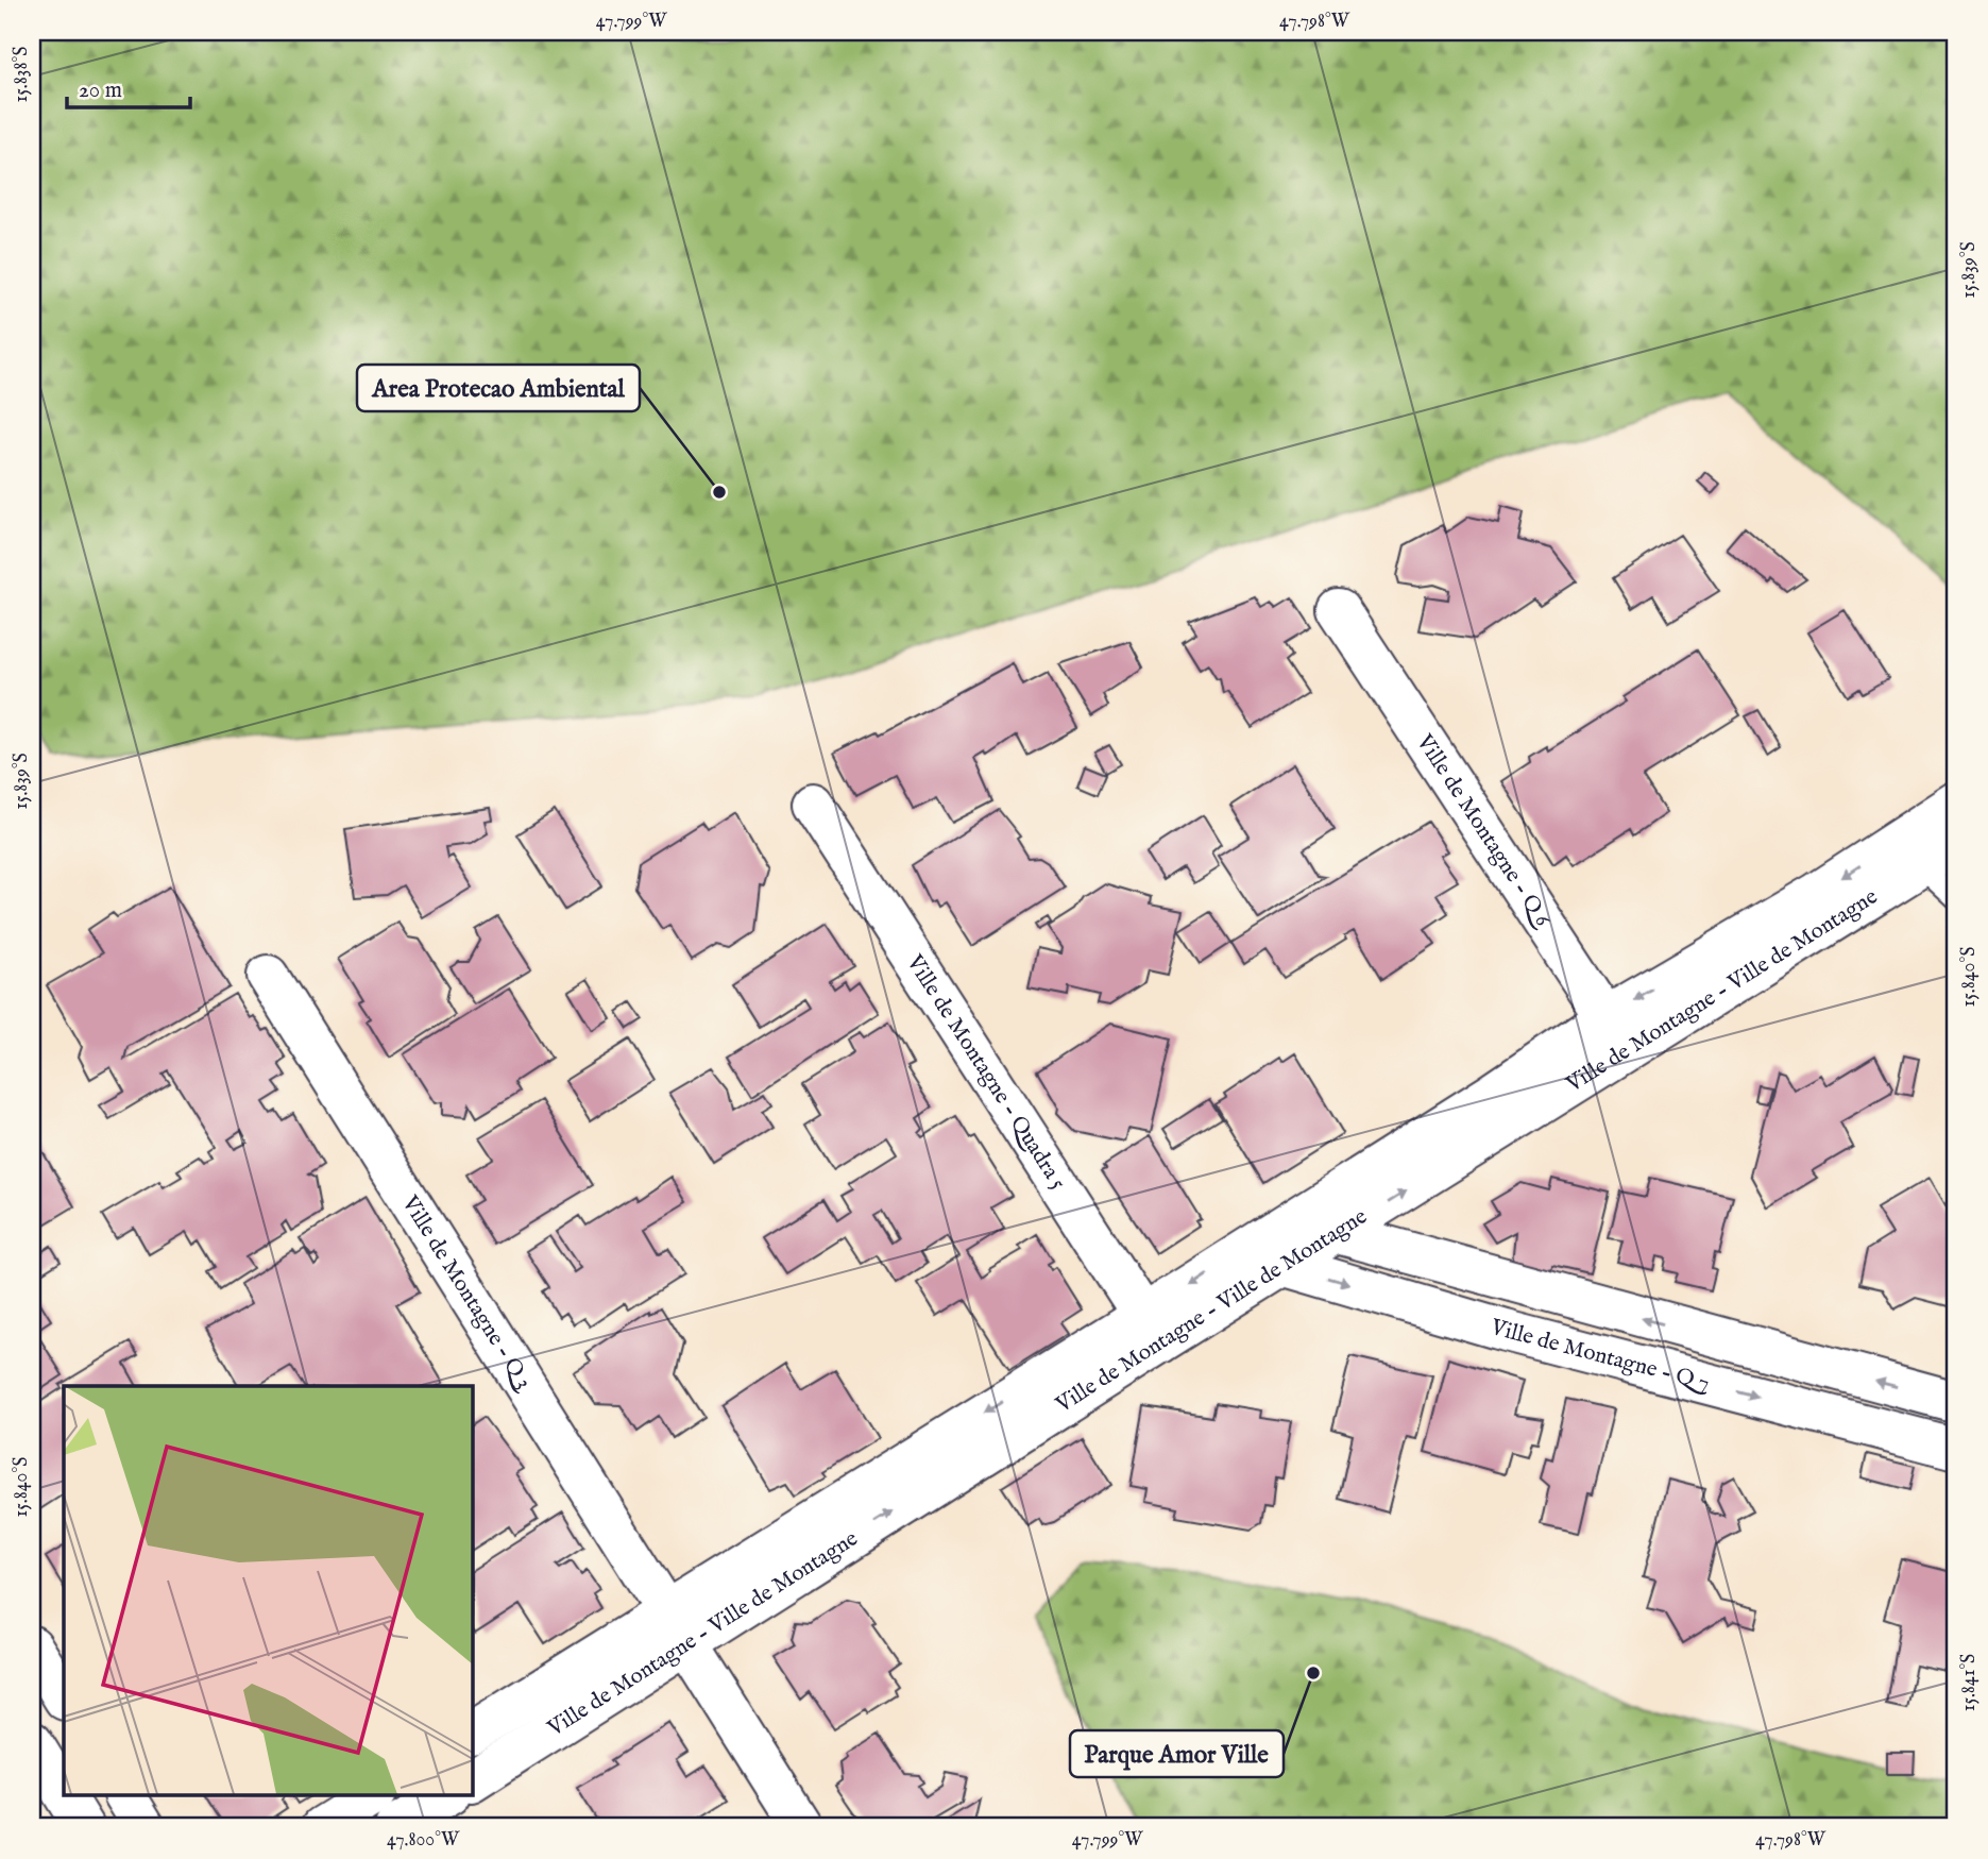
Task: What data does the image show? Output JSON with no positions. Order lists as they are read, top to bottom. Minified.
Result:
{"streets":{"street":["Ville de Montagne - Q 6","Ville de Montagne - Ville de Montagne","Ville de Montagne - Quadra 5","Ville de Montagne - Q 3","Ville de Montagne - Q 7"]},"crossings":[["Ville de Montagne - Q 6","Ville de Montagne - Ville de Montagne"],["Ville de Montagne - Ville de Montagne","Ville de Montagne - Quadra 5"],["Ville de Montagne - Ville de Montagne","Ville de Montagne - Q 3"],["Ville de Montagne - Ville de Montagne","Ville de Montagne - Q 7"]],"places":["Area Protecao Ambiental","Parque Amor Ville"],"scale_bar":"20 m","coordinates":["47.799°W","47.798°W","15.838°S","15.839°S","15.840°S","15.841°S","47.800°W"]}
